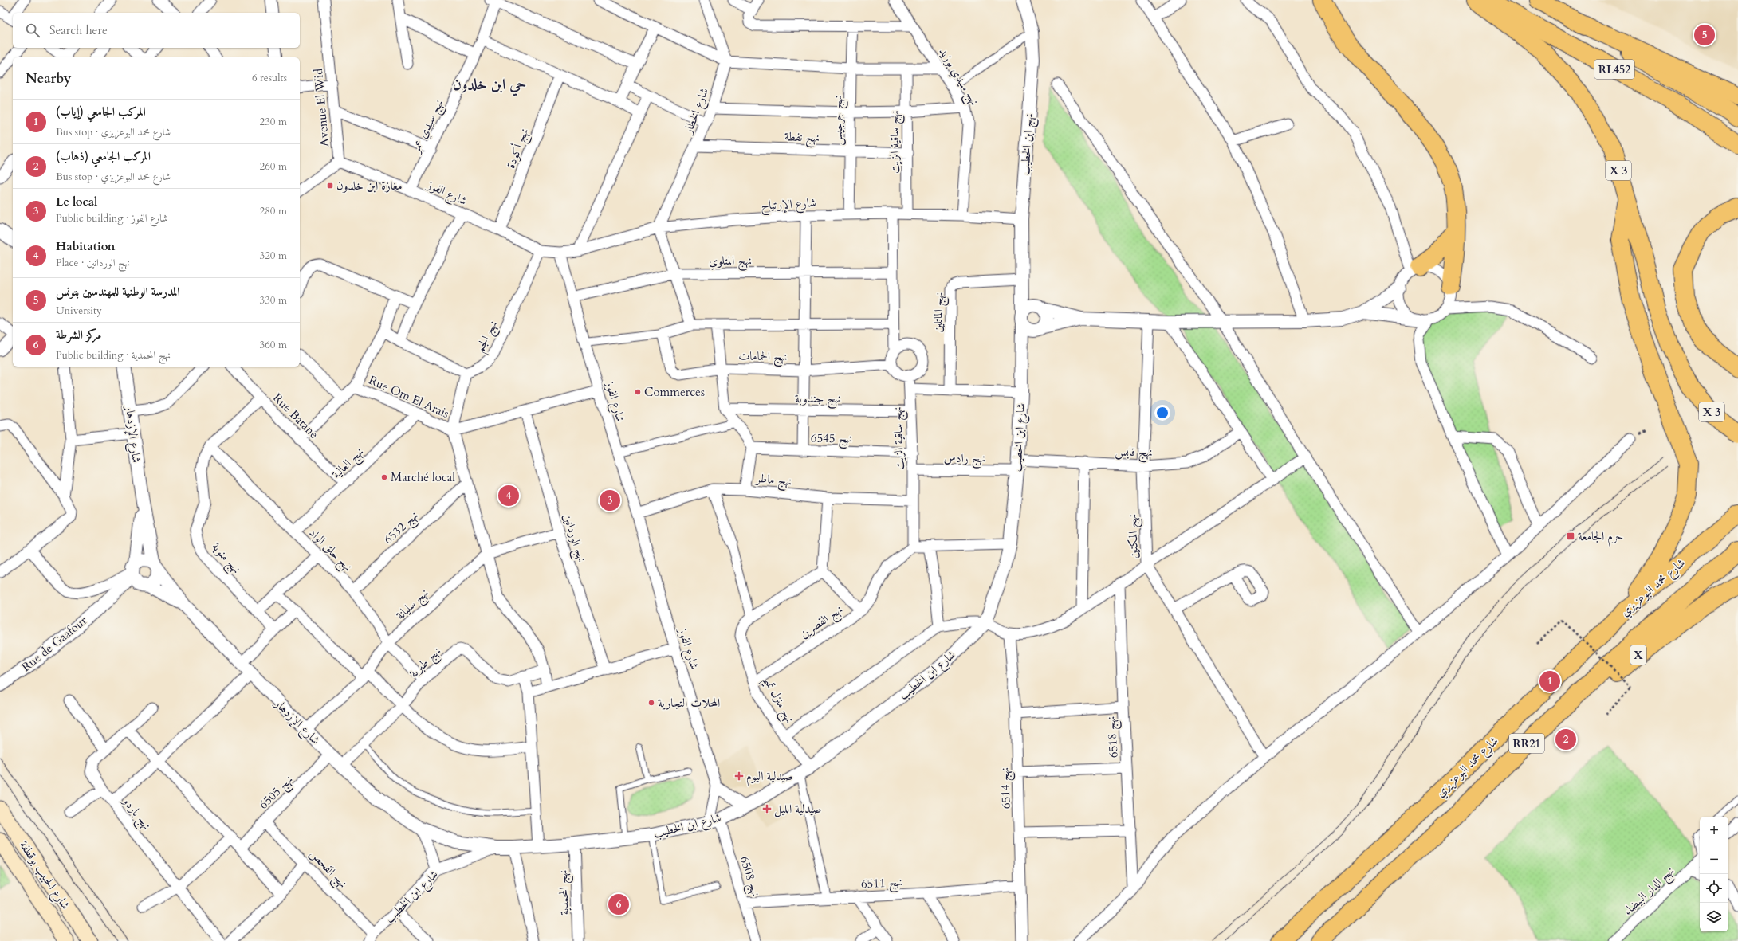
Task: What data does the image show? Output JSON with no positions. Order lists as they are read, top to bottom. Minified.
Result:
{"streets":{"highway":["RL452","X 3","شارع محمد البوعزيزي","X","RR21"],"main road":["شارع الحبيب بوقطفة"],"street":["نهج سيدي بوزيد","Avenue El Wid","شارع الخطار","نهج جرجيس","نهج سيدي عمر","نهج نفطة","نهج ساقية الزيت","نهج ابن الخطيب","نهج أكودة","شارع الفوز","شارع الإرتياح","نهج المتلوي","نهج الماتلين","نهج الجم","نهج الحمامات","Rue Om El Arais","نهج جندوبة","Rue Batane","شارع الإزدهار","شارع ابن الخطيب","نهج 6545","نهج قابس","نهج رادس","نهج العالية","نهج ماطر","نهج 6532","نهج المكنين","نهج الوردانين","نهج حلق الواد","نهج منوبة","نهج سليانة","نهج القصرين","Rue de Gaafour","نهج طبربة","نهج منزل تميم","نهج 6518","نهج 6514","نهج 6505","نهج باردو","نهج الفحص","نهج 6508","نهج 6511","نهج الدار البيضاء","نهج المحمدية"]},"crossings":[["نهج سيدي بوزيد","شارع الإرتياح"],["Avenue El Wid","شارع الفوز"],["شارع الخطار","نهج نفطة"],["شارع الخطار","شارع الإرتياح"],["نهج جرجيس","نهج نفطة"],["نهج جرجيس","شارع الإرتياح"],["نهج سيدي عمر","شارع الفوز"],["نهج نفطة","نهج ساقية الزيت"],["نهج ساقية الزيت","شارع الإرتياح"],["نهج ساقية الزيت","نهج الحمامات"],["نهج ساقية الزيت","نهج جندوبة"],["نهج ساقية الزيت","نهج 6545"],["نهج ساقية الزيت","نهج رادس"],["نهج ساقية الزيت","نهج ماطر"],["نهج ابن الخطيب","شارع الإرتياح"],["نهج ابن الخطيب","نهج الماتلين"],["نهج ابن الخطيب","شارع ابن الخطيب"],["نهج أكودة","شارع الفوز"],["شارع الفوز","شارع الإرتياح"],["شارع الفوز","نهج المتلوي"],["شارع الفوز","نهج الجم"],["شارع الفوز","Rue Om El Arais"],["شارع الفوز","شارع ابن الخطيب"],["شارع الفوز","نهج ماطر"],["شارع الفوز","نهج 6508"],["Rue Om El Arais","Rue Batane"],["Rue Om El Arais","نهج العالية"],["Rue Om El Arais","نهج الوردانين"],["Rue Batane","نهج العالية"],["Rue Batane","نهج منوبة"],["شارع الإزدهار","شارع ابن الخطيب"],["شارع الإزدهار","نهج سليانة"],["شارع الإزدهار","نهج طبربة"],["شارع الإزدهار","نهج 6505"],["شارع ابن الخطيب","نهج قابس"],["شارع ابن الخطيب","نهج رادس"],["شارع ابن الخطيب","نهج منزل تميم"],["شارع ابن الخطيب","نهج الفحص"],["شارع ابن الخطيب","نهج 6508"],["شارع ابن الخطيب","نهج المحمدية"],["نهج قابس","نهج رادس"],["نهج قابس","نهج المكنين"],["نهج العالية","نهج حلق الواد"],["نهج 6532","نهج حلق الواد"],["نهج الوردانين","نهج سليانة"],["نهج حلق الواد","نهج منوبة"],["نهج حلق الواد","نهج سليانة"],["نهج حلق الواد","نهج طبربة"],["نهج القصرين","نهج منزل تميم"],["X","RR21"],["نهج 6514","نهج 6511"],["نهج 6505","نهج الفحص"],["نهج 6508","نهج 6511"]],"districts":["حي ابن خلدون"],"places":{"transit":["مغازة ابن خلدون","حرم الجامعة"],"other":["Commerces","Marché local","المحلات التجارية"],"health":["صيدلية اليوم","صيدلية الليل"]},"page":{"search":"Search here","pins":["5","4","3","1","2","6"],"heading":["Nearby","6 results"],"list":[{"mark":"1","name":"المركب الجامعي (إياب)","note":"Bus stop · شارع محمد البوعزيزي","value":"230 m"},{"mark":"2","name":"المركب الجامعي (ذهاب)","note":"Bus stop · شارع محمد البوعزيزي","value":"260 m"},{"mark":"3","name":"Le local","note":"Public building · شارع الفوز","value":"280 m"},{"mark":"4","name":"Habitation","note":"Place · نهج الوردانين","value":"320 m"},{"mark":"5","name":"المدرسة الوطنية للمهندسين بتونس","note":"University","value":"330 m"},{"mark":"6","name":"مركز الشرطة","note":"Public building · نهج المحمدية","value":"360 m"}],"map_buttons":["+","−"]}}
